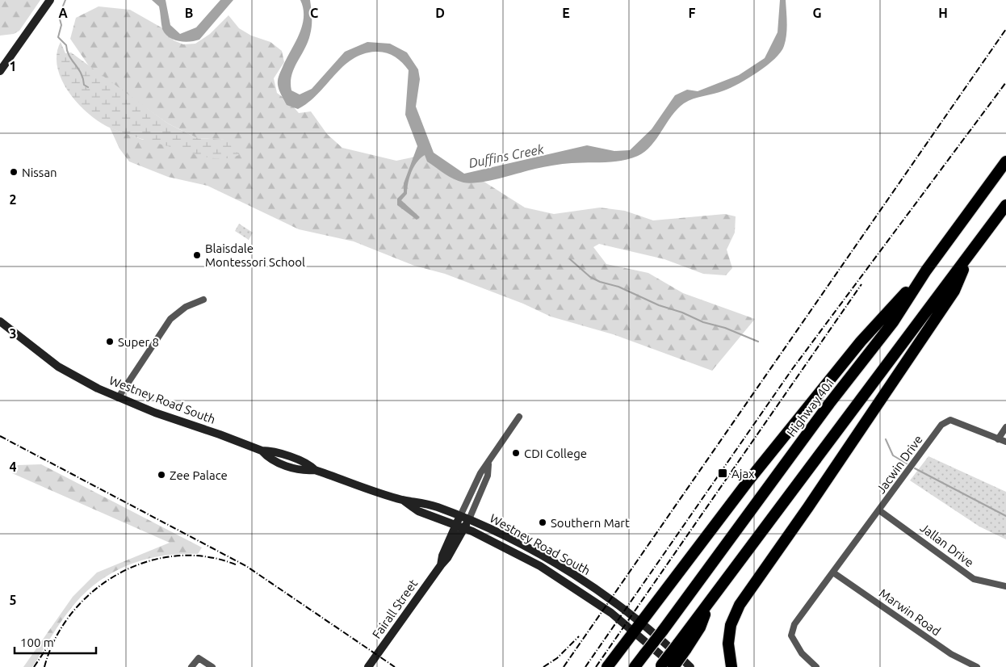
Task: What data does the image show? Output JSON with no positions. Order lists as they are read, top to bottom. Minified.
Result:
{"streets":{"highway":["Highway 401"],"main road":["Westney Road South","Fairall Street"],"street":["Jacwin Drive","Jallan Drive","Marwin Road"]},"crossings":[["Westney Road South","Fairall Street"],["Jacwin Drive","Jallan Drive"],["Jacwin Drive","Marwin Road"]],"water":["Duffins Creek"],"places":{"other":["Nissan","Blaisdale Montessori School","Super 8","CDI College","Zee Palace","Southern Mart"],"transit":["Ajax"]},"scale_bar":"100 m","grid":{"columns":["A","B","C","D","E","F","G","H"],"rows":["1","2","3","4","5"]}}
